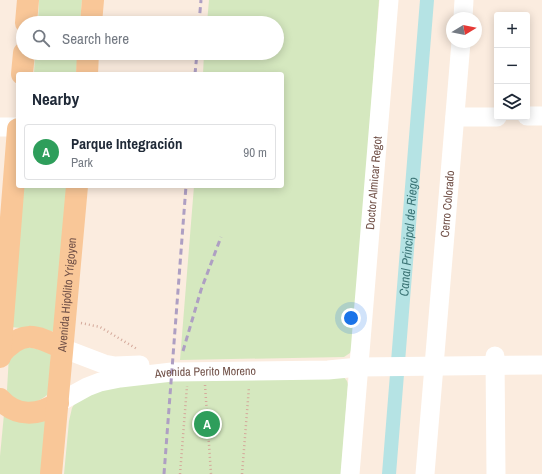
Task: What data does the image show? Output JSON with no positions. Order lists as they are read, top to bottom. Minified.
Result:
{"streets":{"main road":["Avenida Hipólito Yrigoyen"],"street":["Doctor Almicar Regot","Cerro Colorado","Avenida Perito Moreno"]},"crossings":[["Doctor Almicar Regot","Avenida Perito Moreno"],["Cerro Colorado","Avenida Perito Moreno"],["Avenida Hipólito Yrigoyen","Avenida Perito Moreno"]],"water":["Canal Principal de Riego"],"north":"right","page":{"map_buttons":["+","−"],"search":"Search here","heading":"Nearby","list":[{"mark":"A","name":"Parque Integración","note":"Park","value":"90 m"}],"pins":"A"}}
